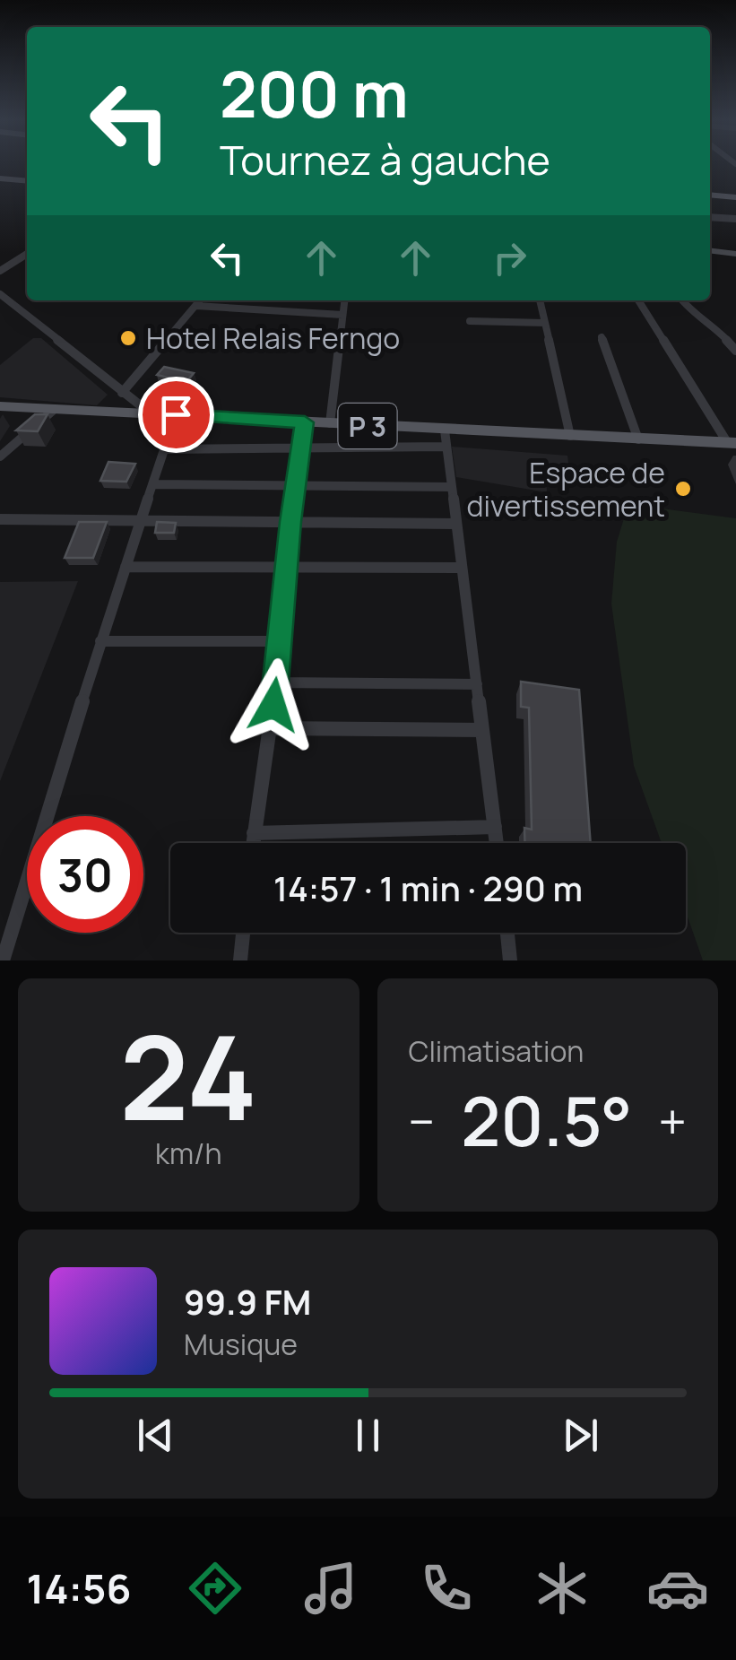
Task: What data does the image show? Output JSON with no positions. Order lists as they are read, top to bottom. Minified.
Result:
{"streets":{"main road":["P 3"]},"places":["Hotel Relais Ferngo","Espace de divertissement"],"page":{"turn":["200 m","Tournez à gauche"],"limit":"30","trip":"14:57 · 1 min · 290 m","tile":[["24","km/h"],"Climatisation"],"heat":["−","20.5°","+"],"song":["99.9 FM","Musique"],"tabs":"14:56"}}
